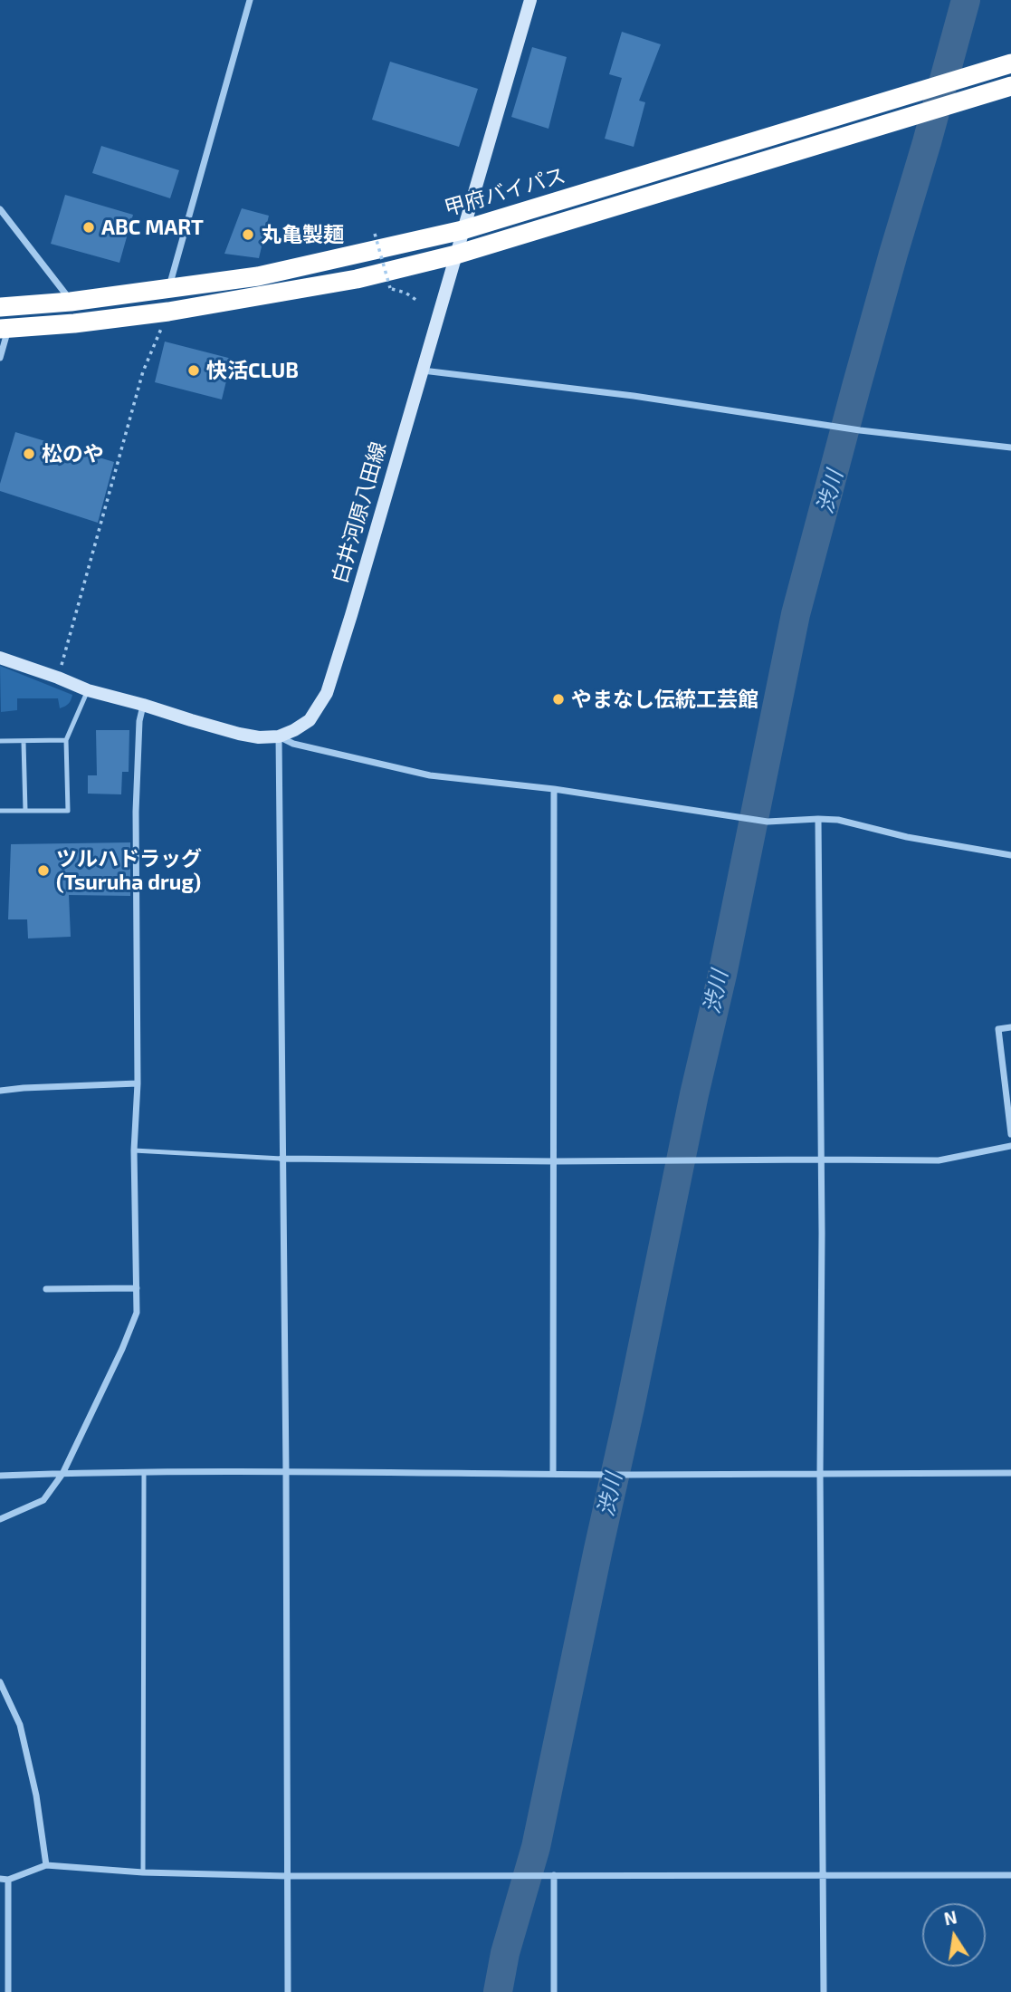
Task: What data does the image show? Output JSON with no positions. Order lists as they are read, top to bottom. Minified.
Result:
{"streets":{"highway":["甲府バイパス"],"main road":["白井河原八田線"]},"crossings":[["甲府バイパス","白井河原八田線"]],"water":["渋川"],"places":["ABC MART","丸亀製麺","快活CLUB","松のや","やまなし伝統工芸館","ツルハドラッグ (Tsuruha drug)"],"north":"top"}
